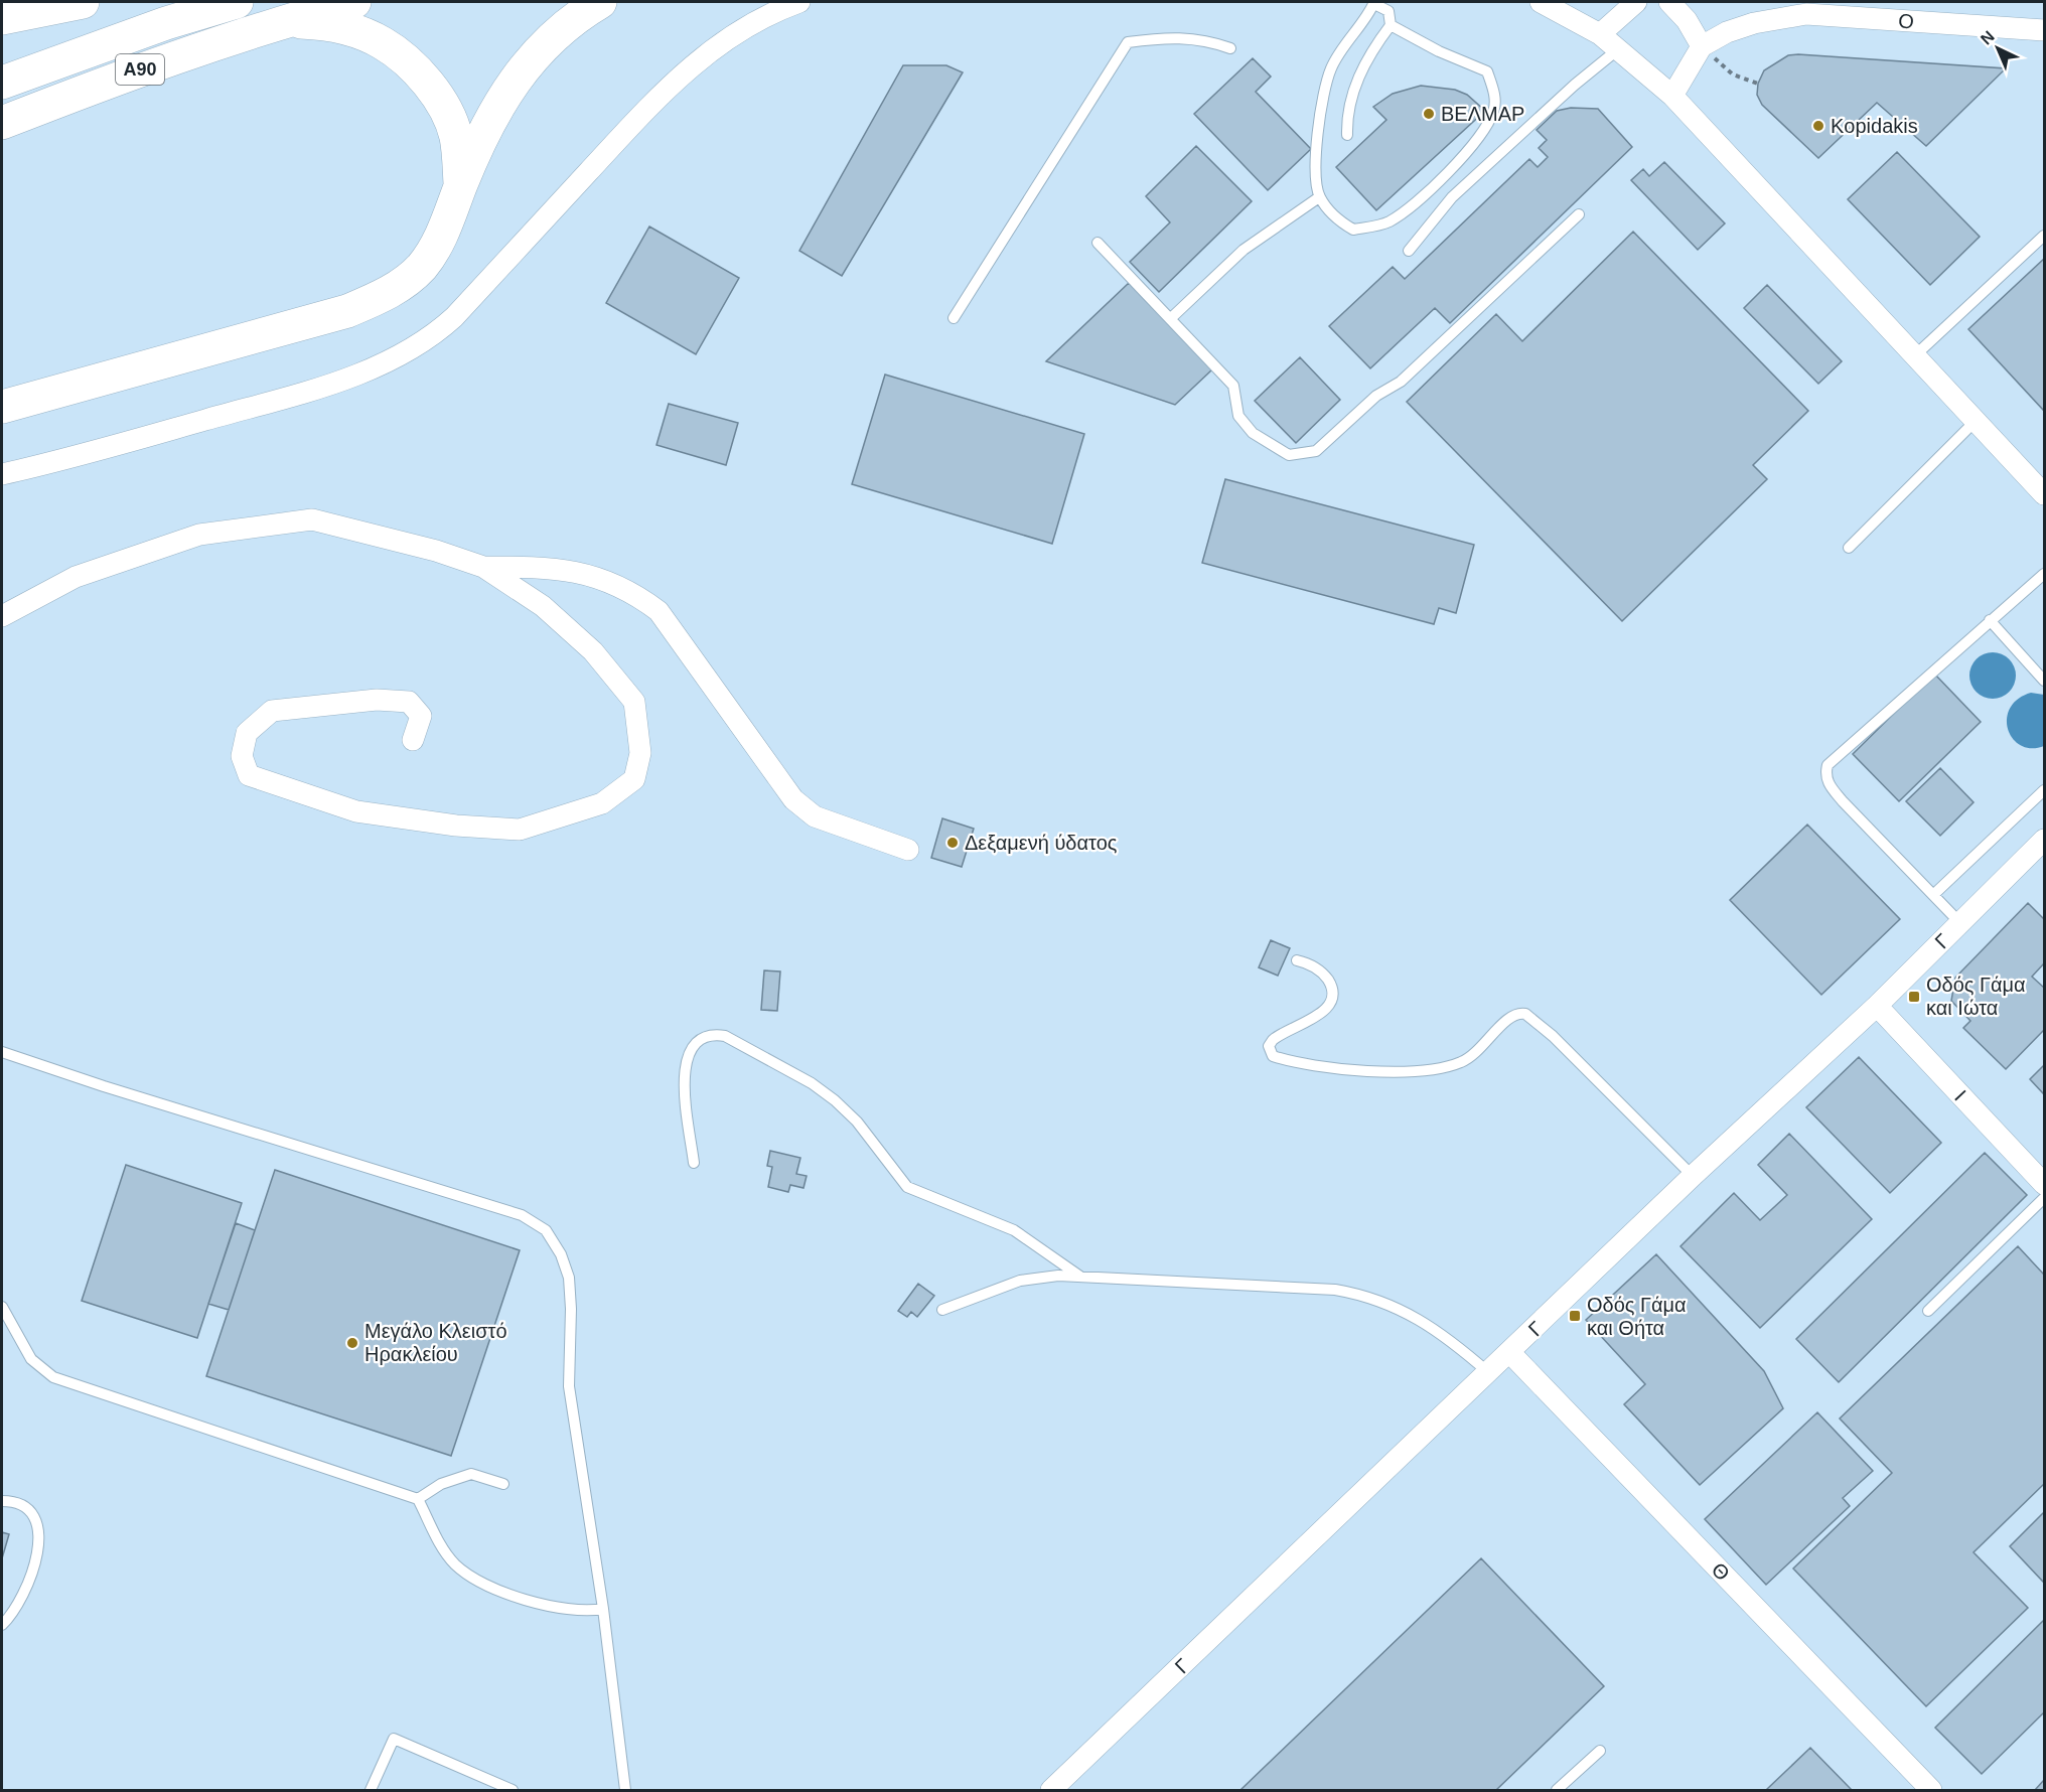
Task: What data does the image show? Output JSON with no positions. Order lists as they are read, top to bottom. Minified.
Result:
{"streets":{"highway":["Α90"],"street":["Ο","Γ","Ι","Θ"]},"crossings":[["Γ","Ι"],["Γ","Θ"]],"places":{"other":["ΒΕΛΜΑΡ","Kopidakis","Δεξαμενή ύδατος","Μεγάλο Κλειστό Ηρακλείου"],"transit":["Οδός Γάμα και Ιώτα","Οδός Γάμα και Θήτα"]},"north":"top left"}
